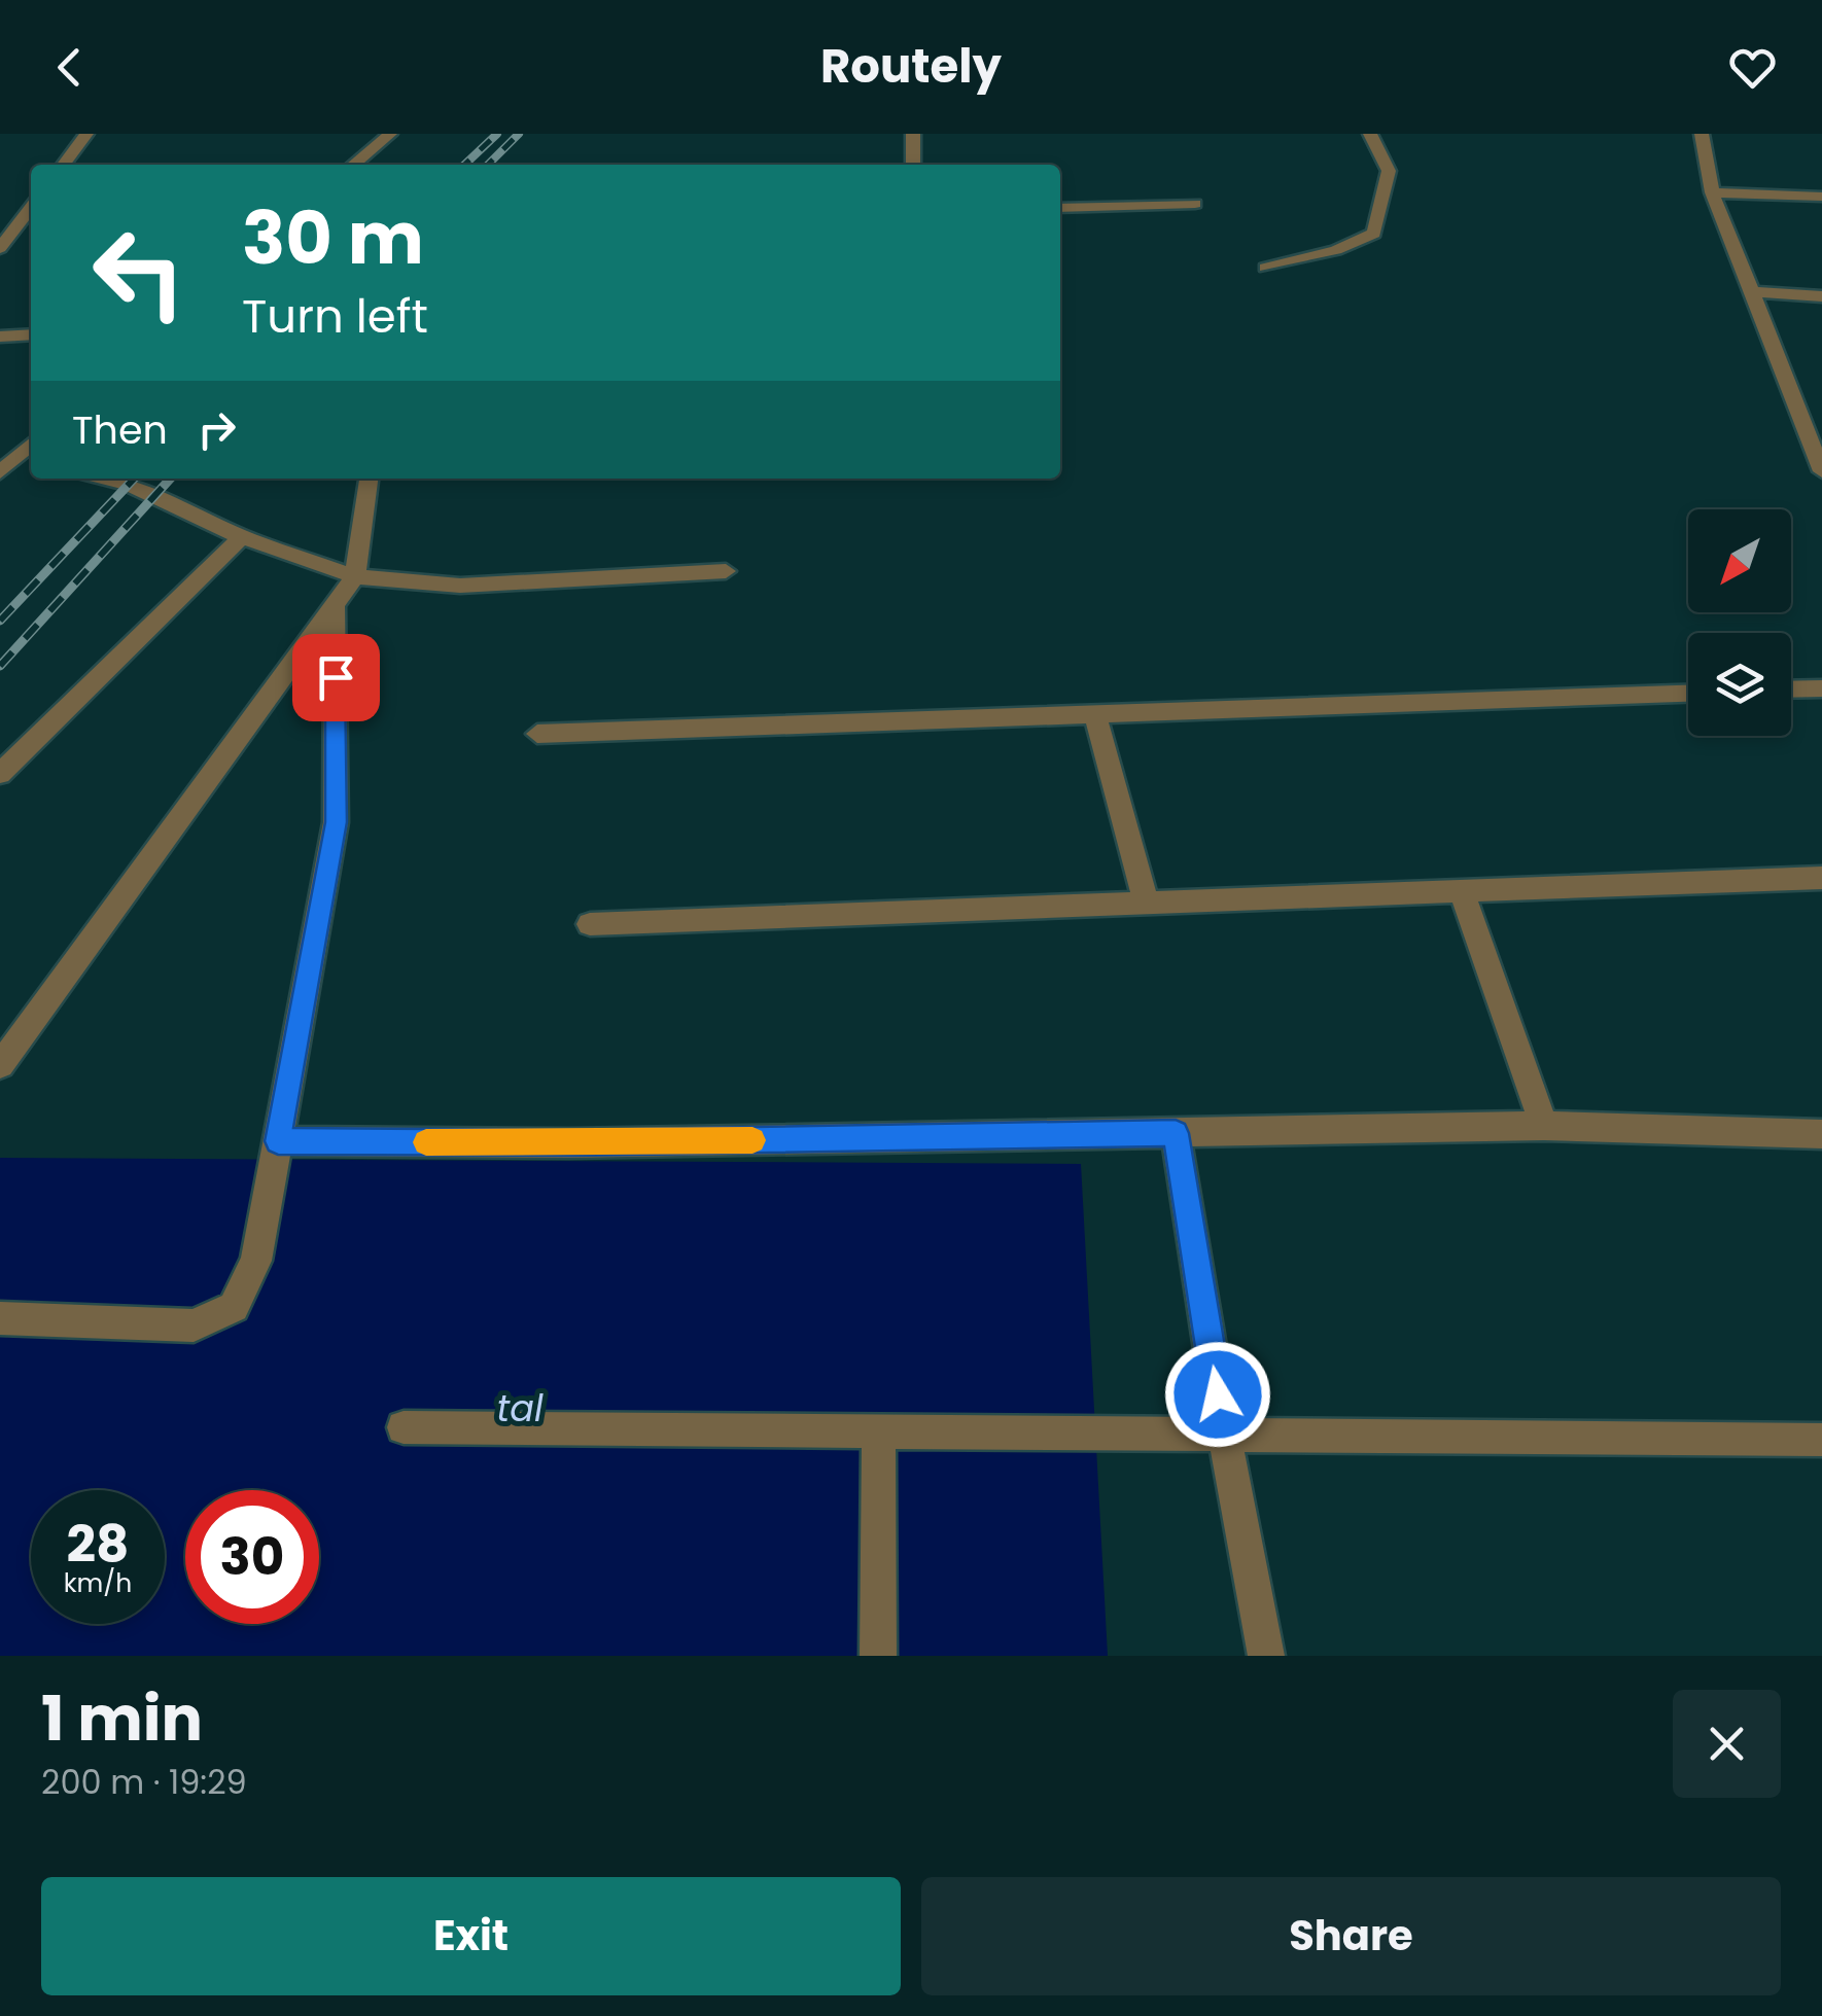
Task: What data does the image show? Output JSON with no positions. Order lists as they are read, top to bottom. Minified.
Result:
{"water":["tal"],"north":"bottom left","page":{"header":"Routely","turn":["30 m","Turn left"],"then":"Then","speed":"28 km/h","limit":"30","heading":["1 min","200 m · 19:29"],"buttons":["Exit","Share"]}}
